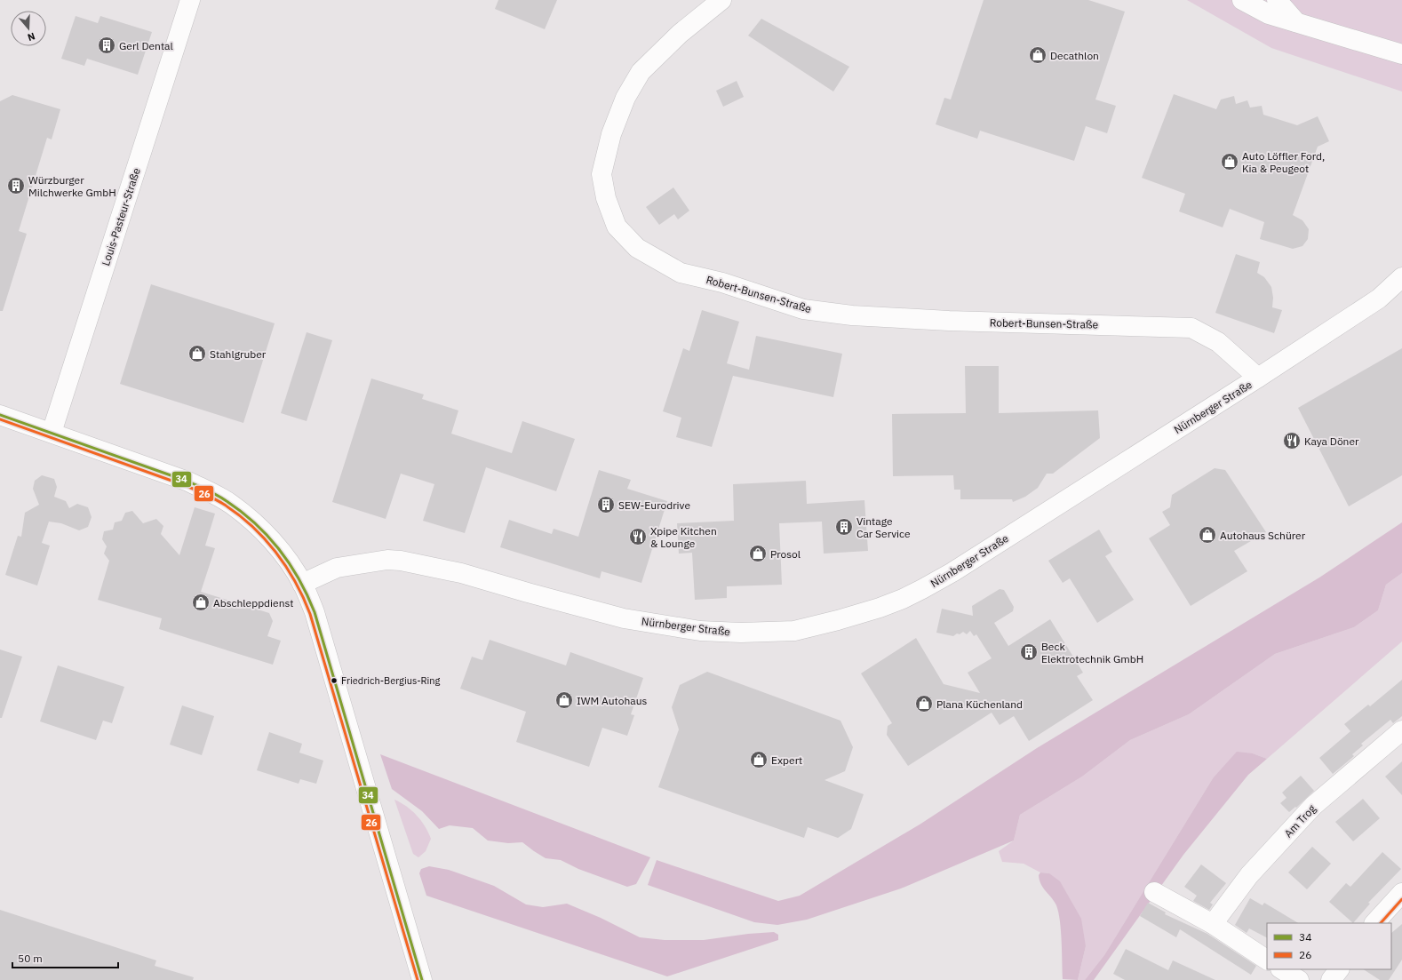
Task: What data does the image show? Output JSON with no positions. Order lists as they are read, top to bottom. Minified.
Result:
{"streets":{"main road":["Louis-Pasteur-Straße","Robert-Bunsen-Straße","Nürnberger Straße","Am Trog"]},"crossings":[["Robert-Bunsen-Straße","Nürnberger Straße"]],"places":{"building":["Gerl Dental","Würzburger Milchwerke GmbH","SEW-Eurodrive","Vintage Car Service","Beck Elektrotechnik GmbH"],"shop":["Decathlon","Auto Löffler Ford, Kia & Peugeot","Stahlgruber","Autohaus Schürer","Prosol","Abschleppdienst","IWM Autohaus","Plana Küchenland","Expert"],"restaurant":["Kaya Döner","Xpipe Kitchen & Lounge"],"other":["Friedrich-Bergius-Ring"]},"lines":["transit line 34","transit line 26"],"legend":["34","26"],"scale_bar":"50 m","north":"bottom"}
